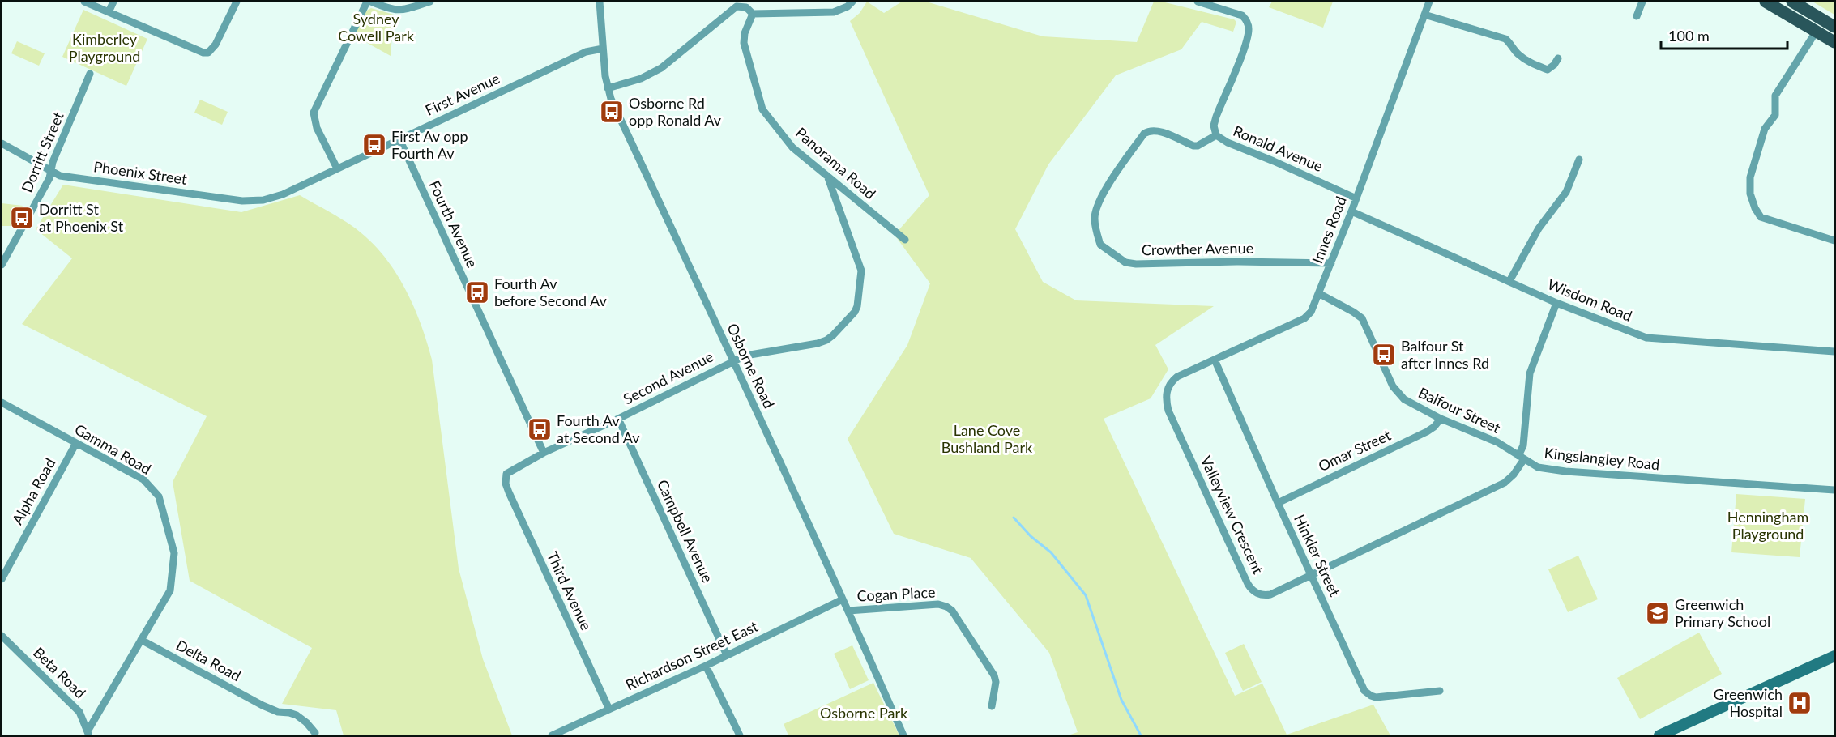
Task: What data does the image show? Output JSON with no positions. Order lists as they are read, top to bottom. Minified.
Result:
{"streets":{"street":["First Avenue","Ronald Avenue","Dorritt Street","Panorama Road","Phoenix Street","Fourth Avenue","Innes Road","Crowther Avenue","Wisdom Road","Osborne Road","Second Avenue","Balfour Street","Gamma Road","Omar Street","Kingslangley Road","Alpha Road","Valleyview Crescent","Campbell Avenue","Hinkler Street","Third Avenue","Cogan Place","Richardson Street East","Delta Road","Beta Road"]},"crossings":[["First Avenue","Phoenix Street"],["First Avenue","Fourth Avenue"],["First Avenue","Osborne Road"],["Ronald Avenue","Innes Road"],["Ronald Avenue","Crowther Avenue"],["Dorritt Street","Phoenix Street"],["Panorama Road","Second Avenue"],["Fourth Avenue","Second Avenue"],["Innes Road","Crowther Avenue"],["Innes Road","Wisdom Road"],["Innes Road","Balfour Street"],["Innes Road","Valleyview Crescent"],["Innes Road","Hinkler Street"],["Osborne Road","Second Avenue"],["Osborne Road","Cogan Place"],["Osborne Road","Richardson Street East"],["Second Avenue","Campbell Avenue"],["Second Avenue","Third Avenue"],["Balfour Street","Omar Street"],["Balfour Street","Kingslangley Road"],["Gamma Road","Alpha Road"],["Gamma Road","Delta Road"],["Gamma Road","Beta Road"],["Omar Street","Hinkler Street"],["Kingslangley Road","Valleyview Crescent"],["Kingslangley Road","Hinkler Street"],["Valleyview Crescent","Hinkler Street"],["Campbell Avenue","Richardson Street East"],["Third Avenue","Richardson Street East"]],"parks":["Sydney Cowell Park","Kimberley Playground","Lane Cove Bushland Park","Henningham Playground","Osborne Park"],"places":{"bus stop":["Osborne Rd opp Ronald Av","First Av opp Fourth Av","Dorritt St at Phoenix St","Fourth Av before Second Av","Balfour St after Innes Rd","Fourth Av at Second Av"],"school or university":["Greenwich Primary School"],"hospital":["Greenwich Hospital"]},"scale_bar":"100 m"}
